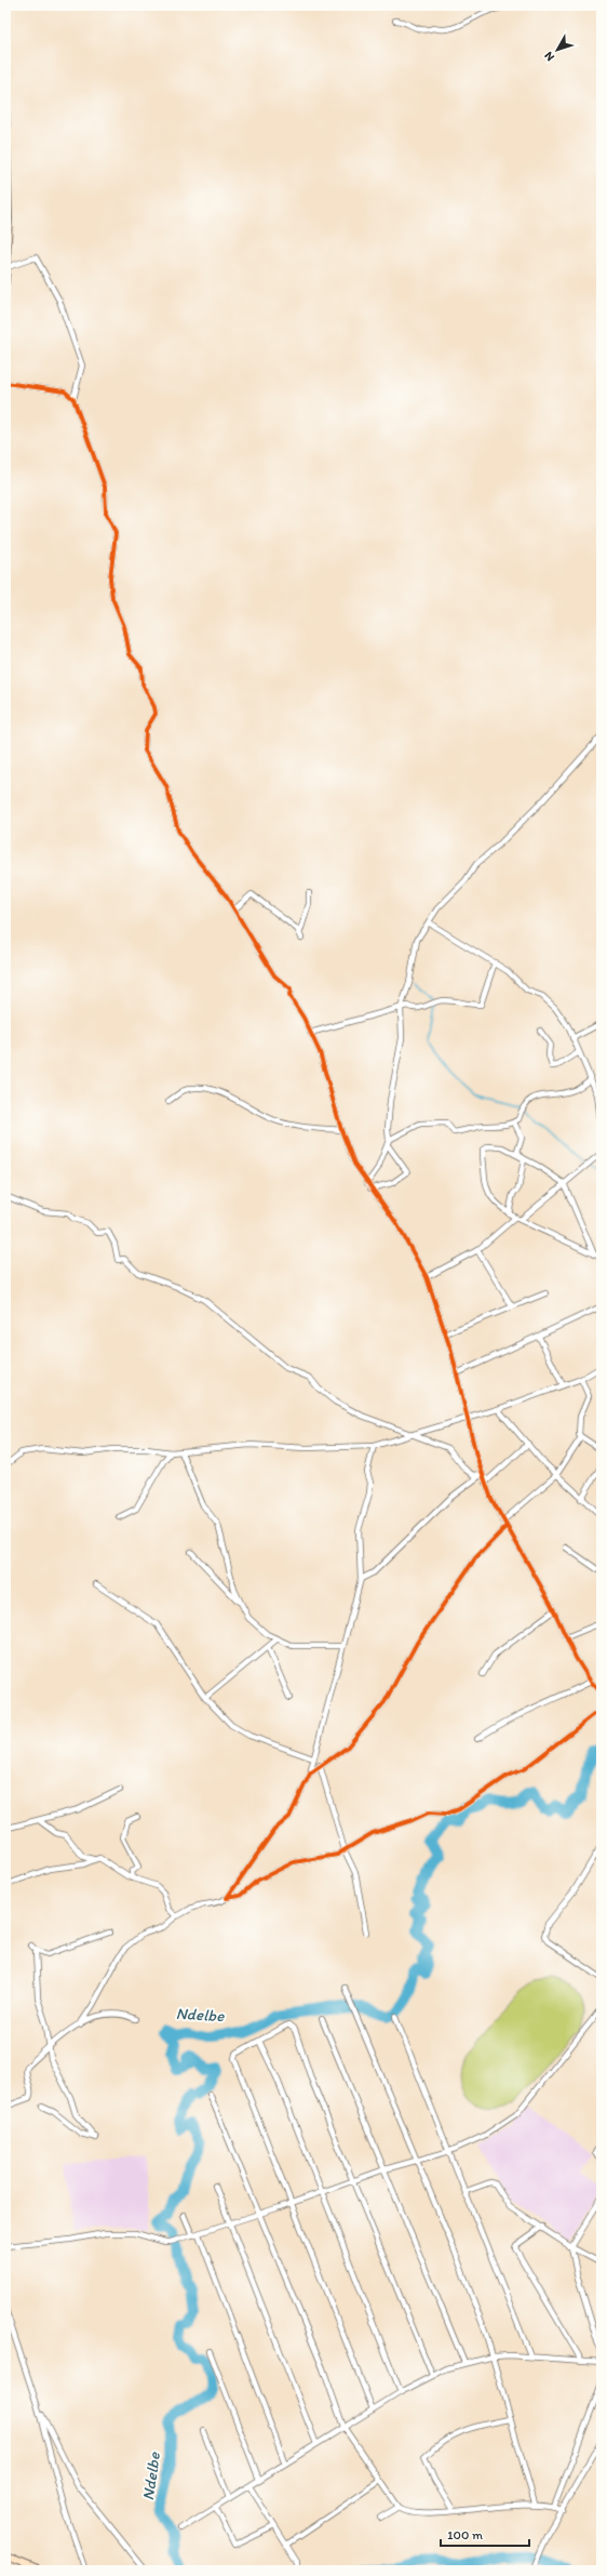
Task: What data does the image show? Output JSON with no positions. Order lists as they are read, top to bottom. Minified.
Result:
{"water":["Ndelbe"],"scale_bar":"100 m","north":"bottom left"}
